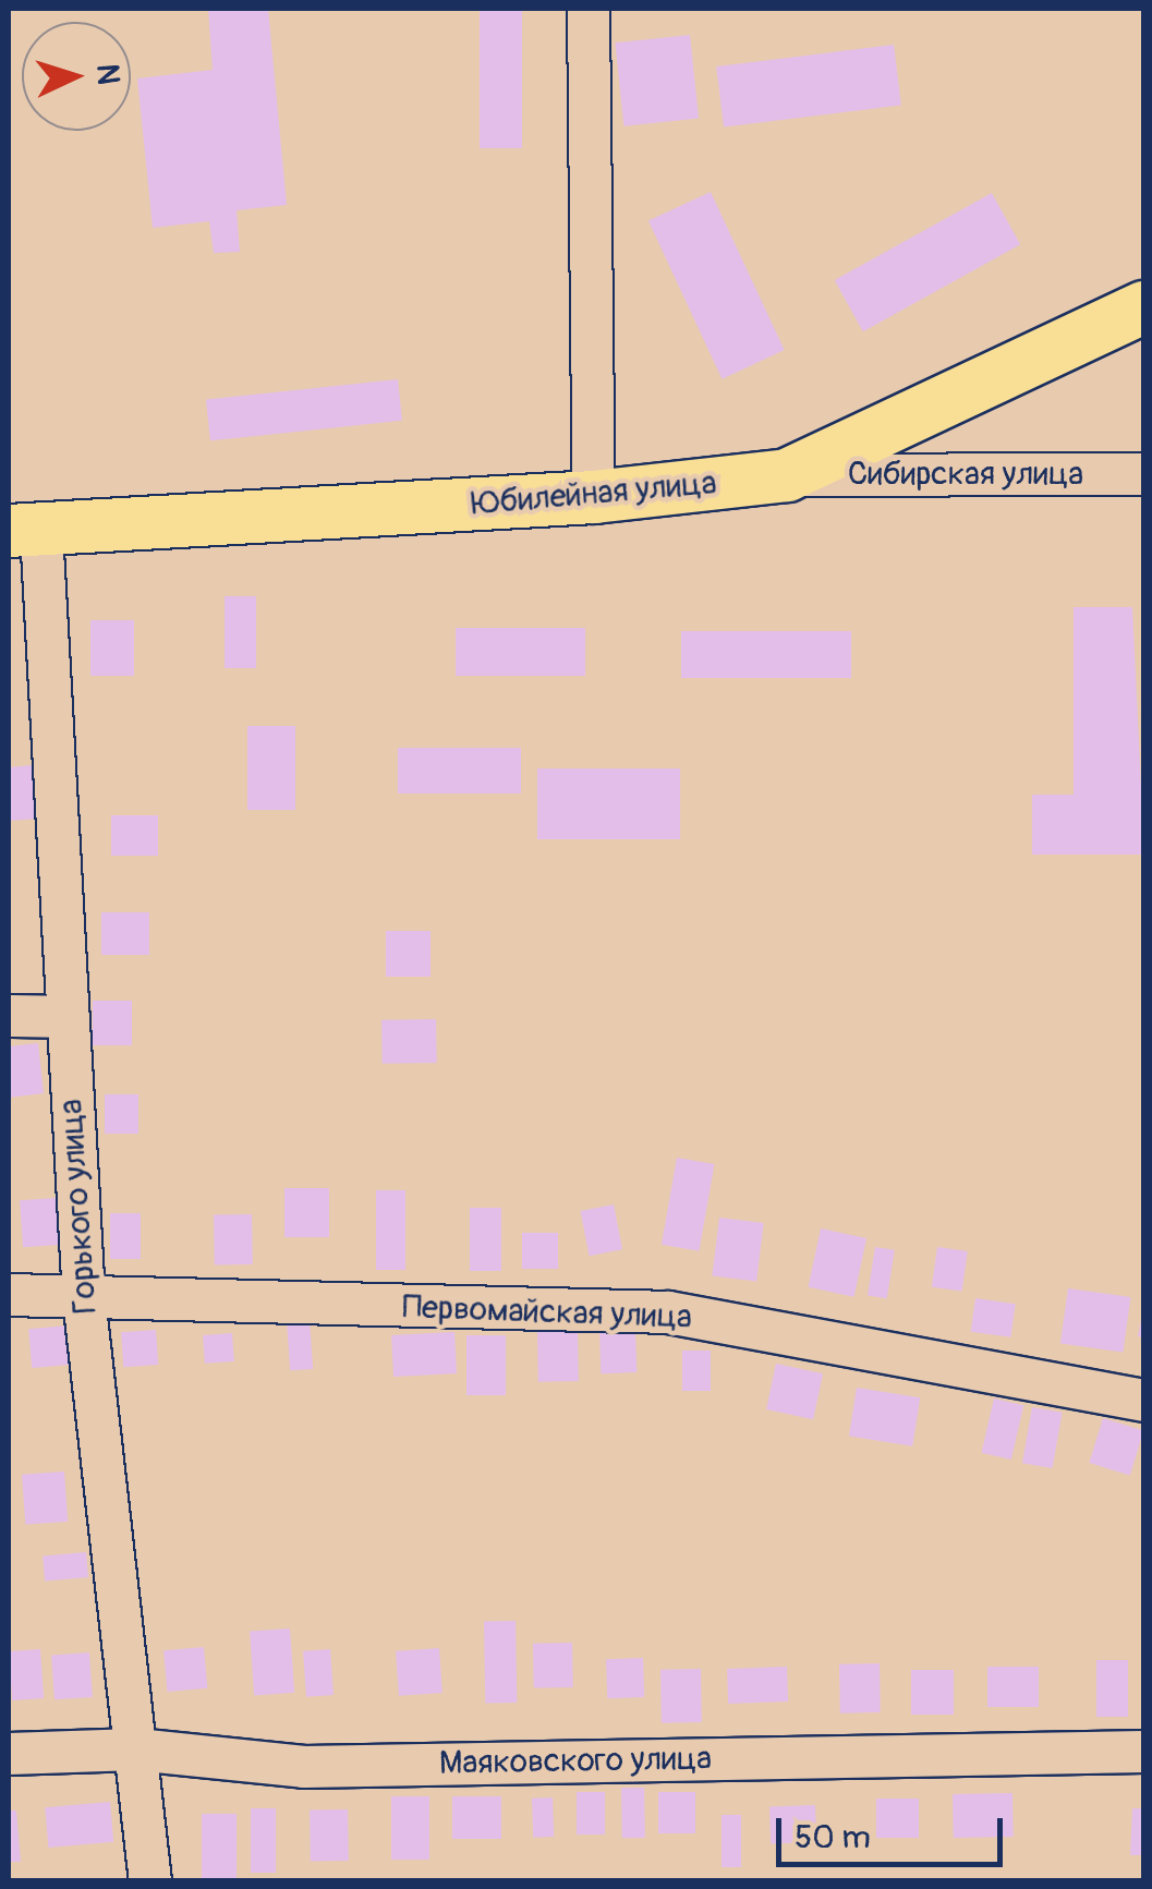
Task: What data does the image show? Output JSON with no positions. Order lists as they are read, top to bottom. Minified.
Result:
{"streets":{"main road":["Юбилейная улица"],"street":["Сибирская улица","Горького улица","Первомайская улица","Маяковского улица"]},"crossings":[["Сибирская улица","Юбилейная улица"],["Юбилейная улица","Горького улица"],["Горького улица","Первомайская улица"],["Горького улица","Маяковского улица"]],"scale_bar":"50 m","north":"right"}
